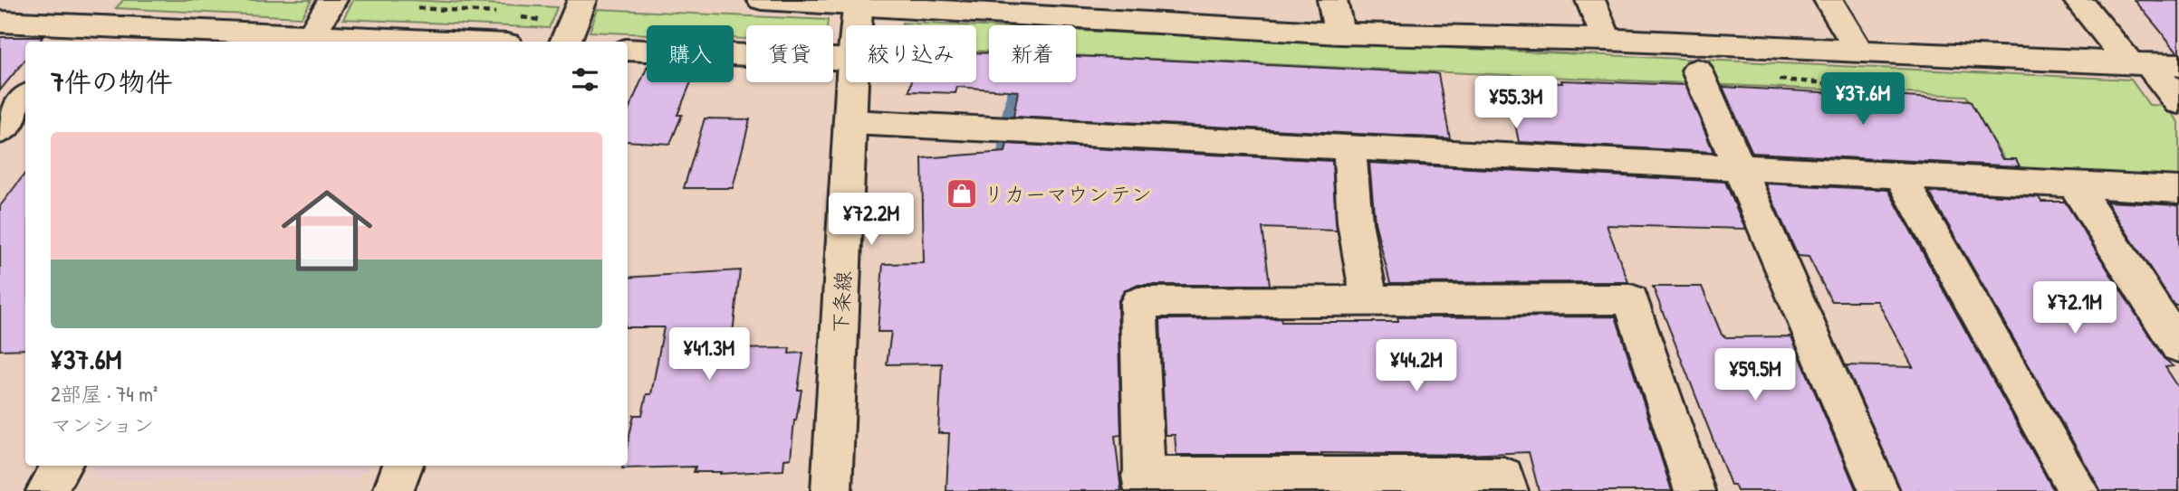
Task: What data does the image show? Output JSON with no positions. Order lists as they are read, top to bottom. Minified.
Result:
{"streets":{"street":["下条線"]},"places":{"shop":["リカーマウンテン"]},"page":{"chip":["購入","賃貸","絞り込み","新着"],"heading":"7件の物件","price":["¥37.6M","¥55.3M","¥72.2M","¥72.1M","¥41.3M","¥44.2M","¥59.5M"],"list":[{"name":"¥37.6M","note":"2部屋 · 74 m² · マンション"}]}}
